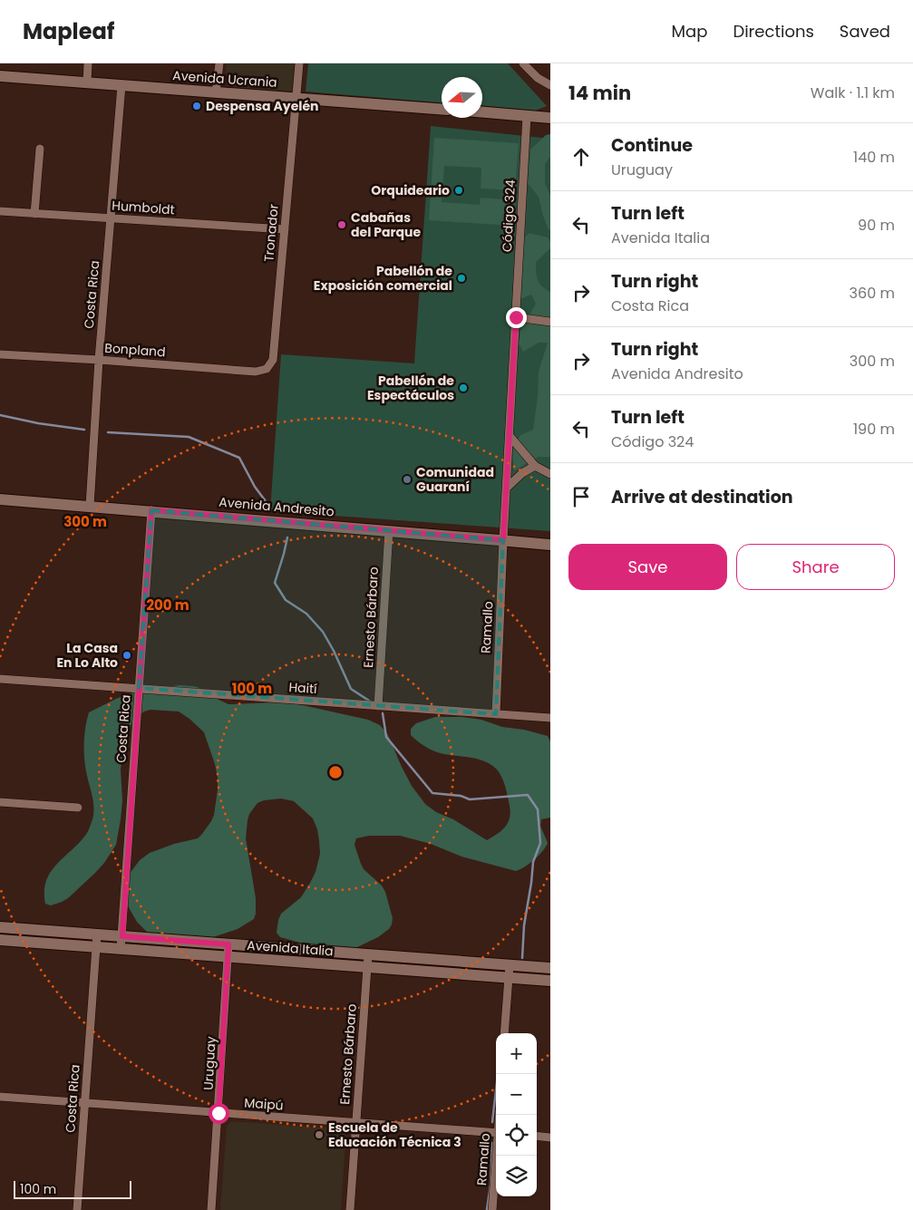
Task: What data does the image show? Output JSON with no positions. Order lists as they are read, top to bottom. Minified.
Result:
{"streets":{"main road":["Avenida Ucrania","Avenida Andresito","Avenida Italia"],"street":["Humboldt","Código 324","Tronador","Costa Rica","Bonpland","Ernesto Bárbaro","Ramallo","Haití","Uruguay","Maipú"]},"crossings":[["Avenida Ucrania","Tronador"],["Avenida Ucrania","Costa Rica"],["Humboldt","Tronador"],["Humboldt","Costa Rica"],["Código 324","Avenida Andresito"],["Código 324","Ramallo"],["Tronador","Bonpland"],["Costa Rica","Bonpland"],["Costa Rica","Avenida Andresito"],["Costa Rica","Haití"],["Costa Rica","Avenida Italia"],["Costa Rica","Maipú"],["Avenida Andresito","Ernesto Bárbaro"],["Avenida Andresito","Ramallo"],["Ernesto Bárbaro","Haití"],["Ernesto Bárbaro","Avenida Italia"],["Ernesto Bárbaro","Maipú"],["Ramallo","Haití"],["Avenida Italia","Uruguay"],["Uruguay","Maipú"]],"places":["Despensa Ayelén","Orquideario","Cabañas del Parque","Pabellón de Exposición comercial","Pabellón de Espectáculos","Comunidad Guaraní","La Casa En Lo Alto","Escuela de Educación Técnica 3"],"scale_bar":"100 m","north":"left","page":{"header":"Mapleaf","nav":["Map","Directions","Saved"],"heading":["14 min","Walk · 1.1 km"],"list":[["Continue","Uruguay","140 m"],["Turn left","Avenida Italia","90 m"],["Turn right","Costa Rica","360 m"],["Turn right","Avenida Andresito","300 m"],["Turn left","Código 324","190 m"],"Arrive at destination"],"buttons":["Save","Share"],"map_buttons":["+","−"],"scale":"100 m"},"rings":["300 m","200 m","100 m"]}
